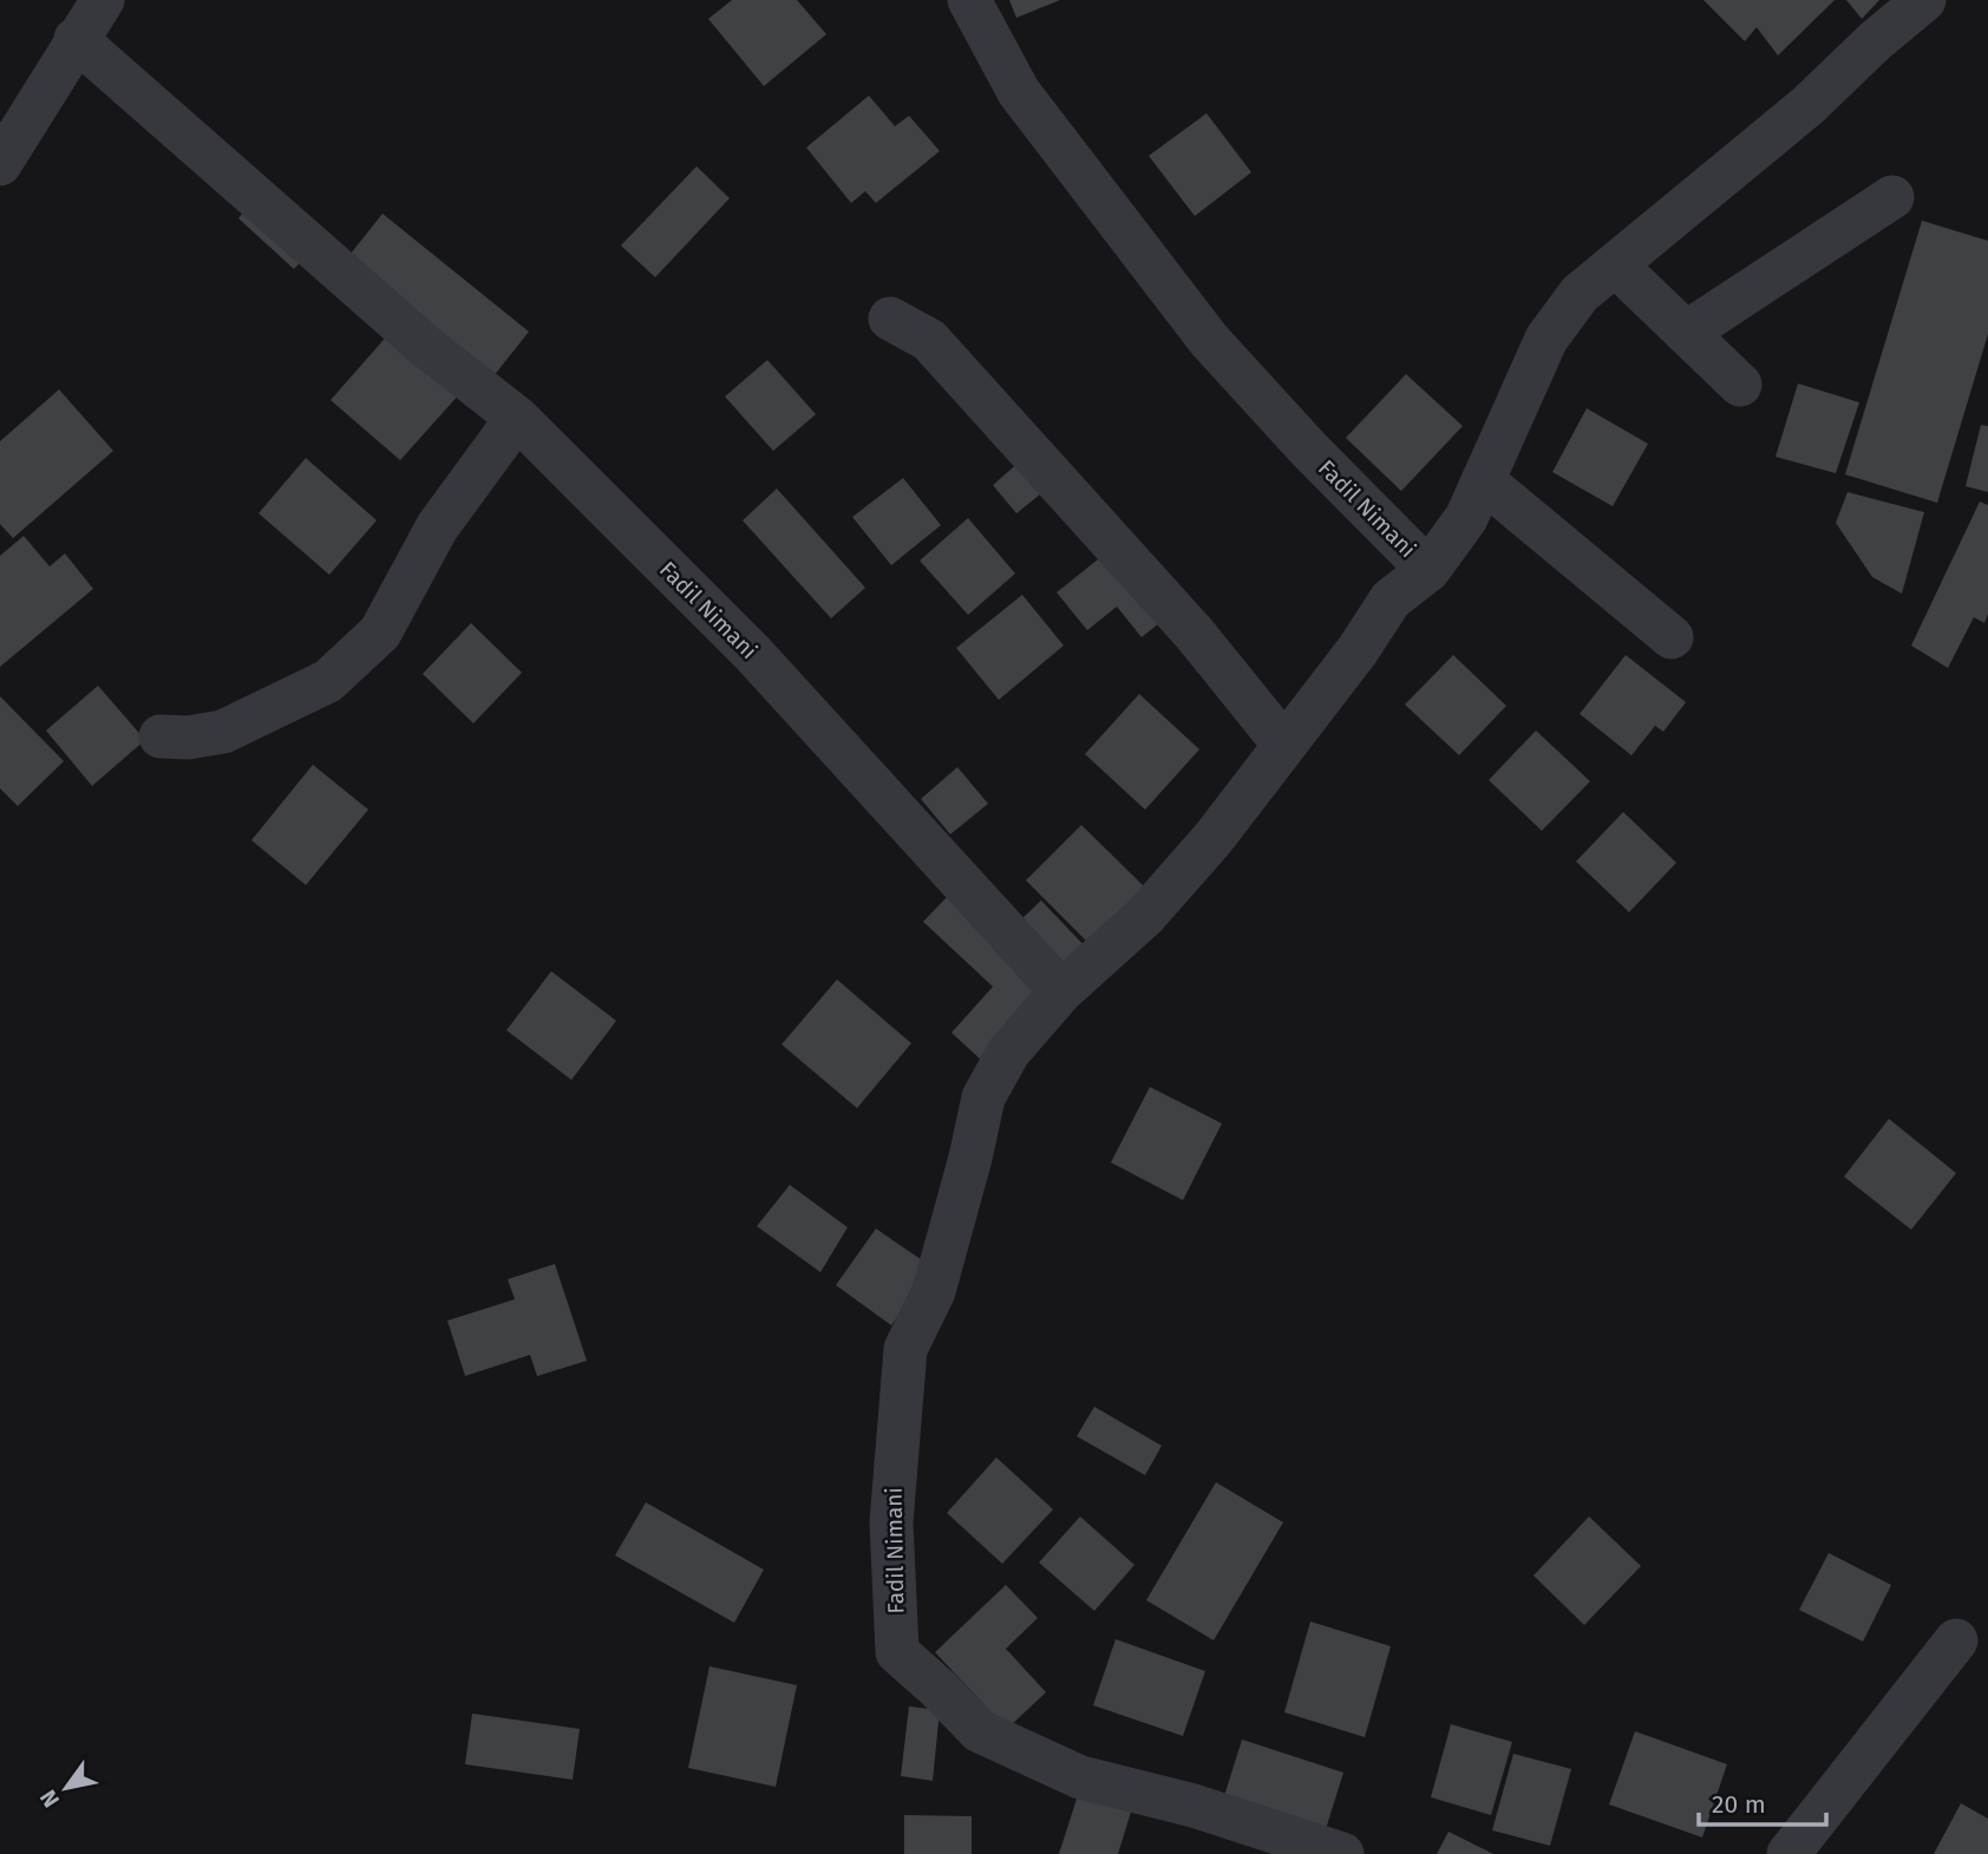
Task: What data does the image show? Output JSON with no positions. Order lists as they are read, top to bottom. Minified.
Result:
{"streets":{"street":["Fadil Nimani"]},"scale_bar":"20 m","north":"bottom left"}
